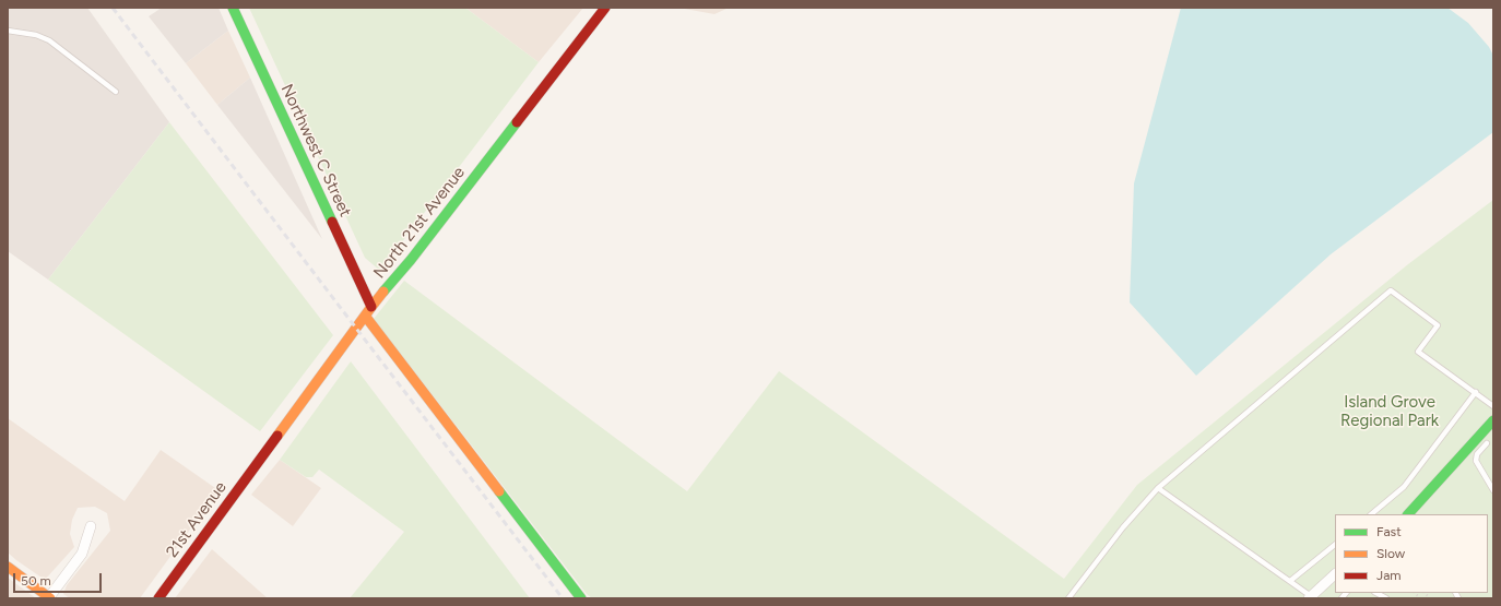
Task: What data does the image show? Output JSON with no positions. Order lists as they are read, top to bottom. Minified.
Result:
{"streets":{"street":["Northwest C Street","North 21st Avenue","21st Avenue"]},"crossings":[["Northwest C Street","North 21st Avenue"],["North 21st Avenue","21st Avenue"]],"parks":["Island Grove Regional Park"],"legend":["Fast","Slow","Jam"],"scale_bar":"50 m"}
